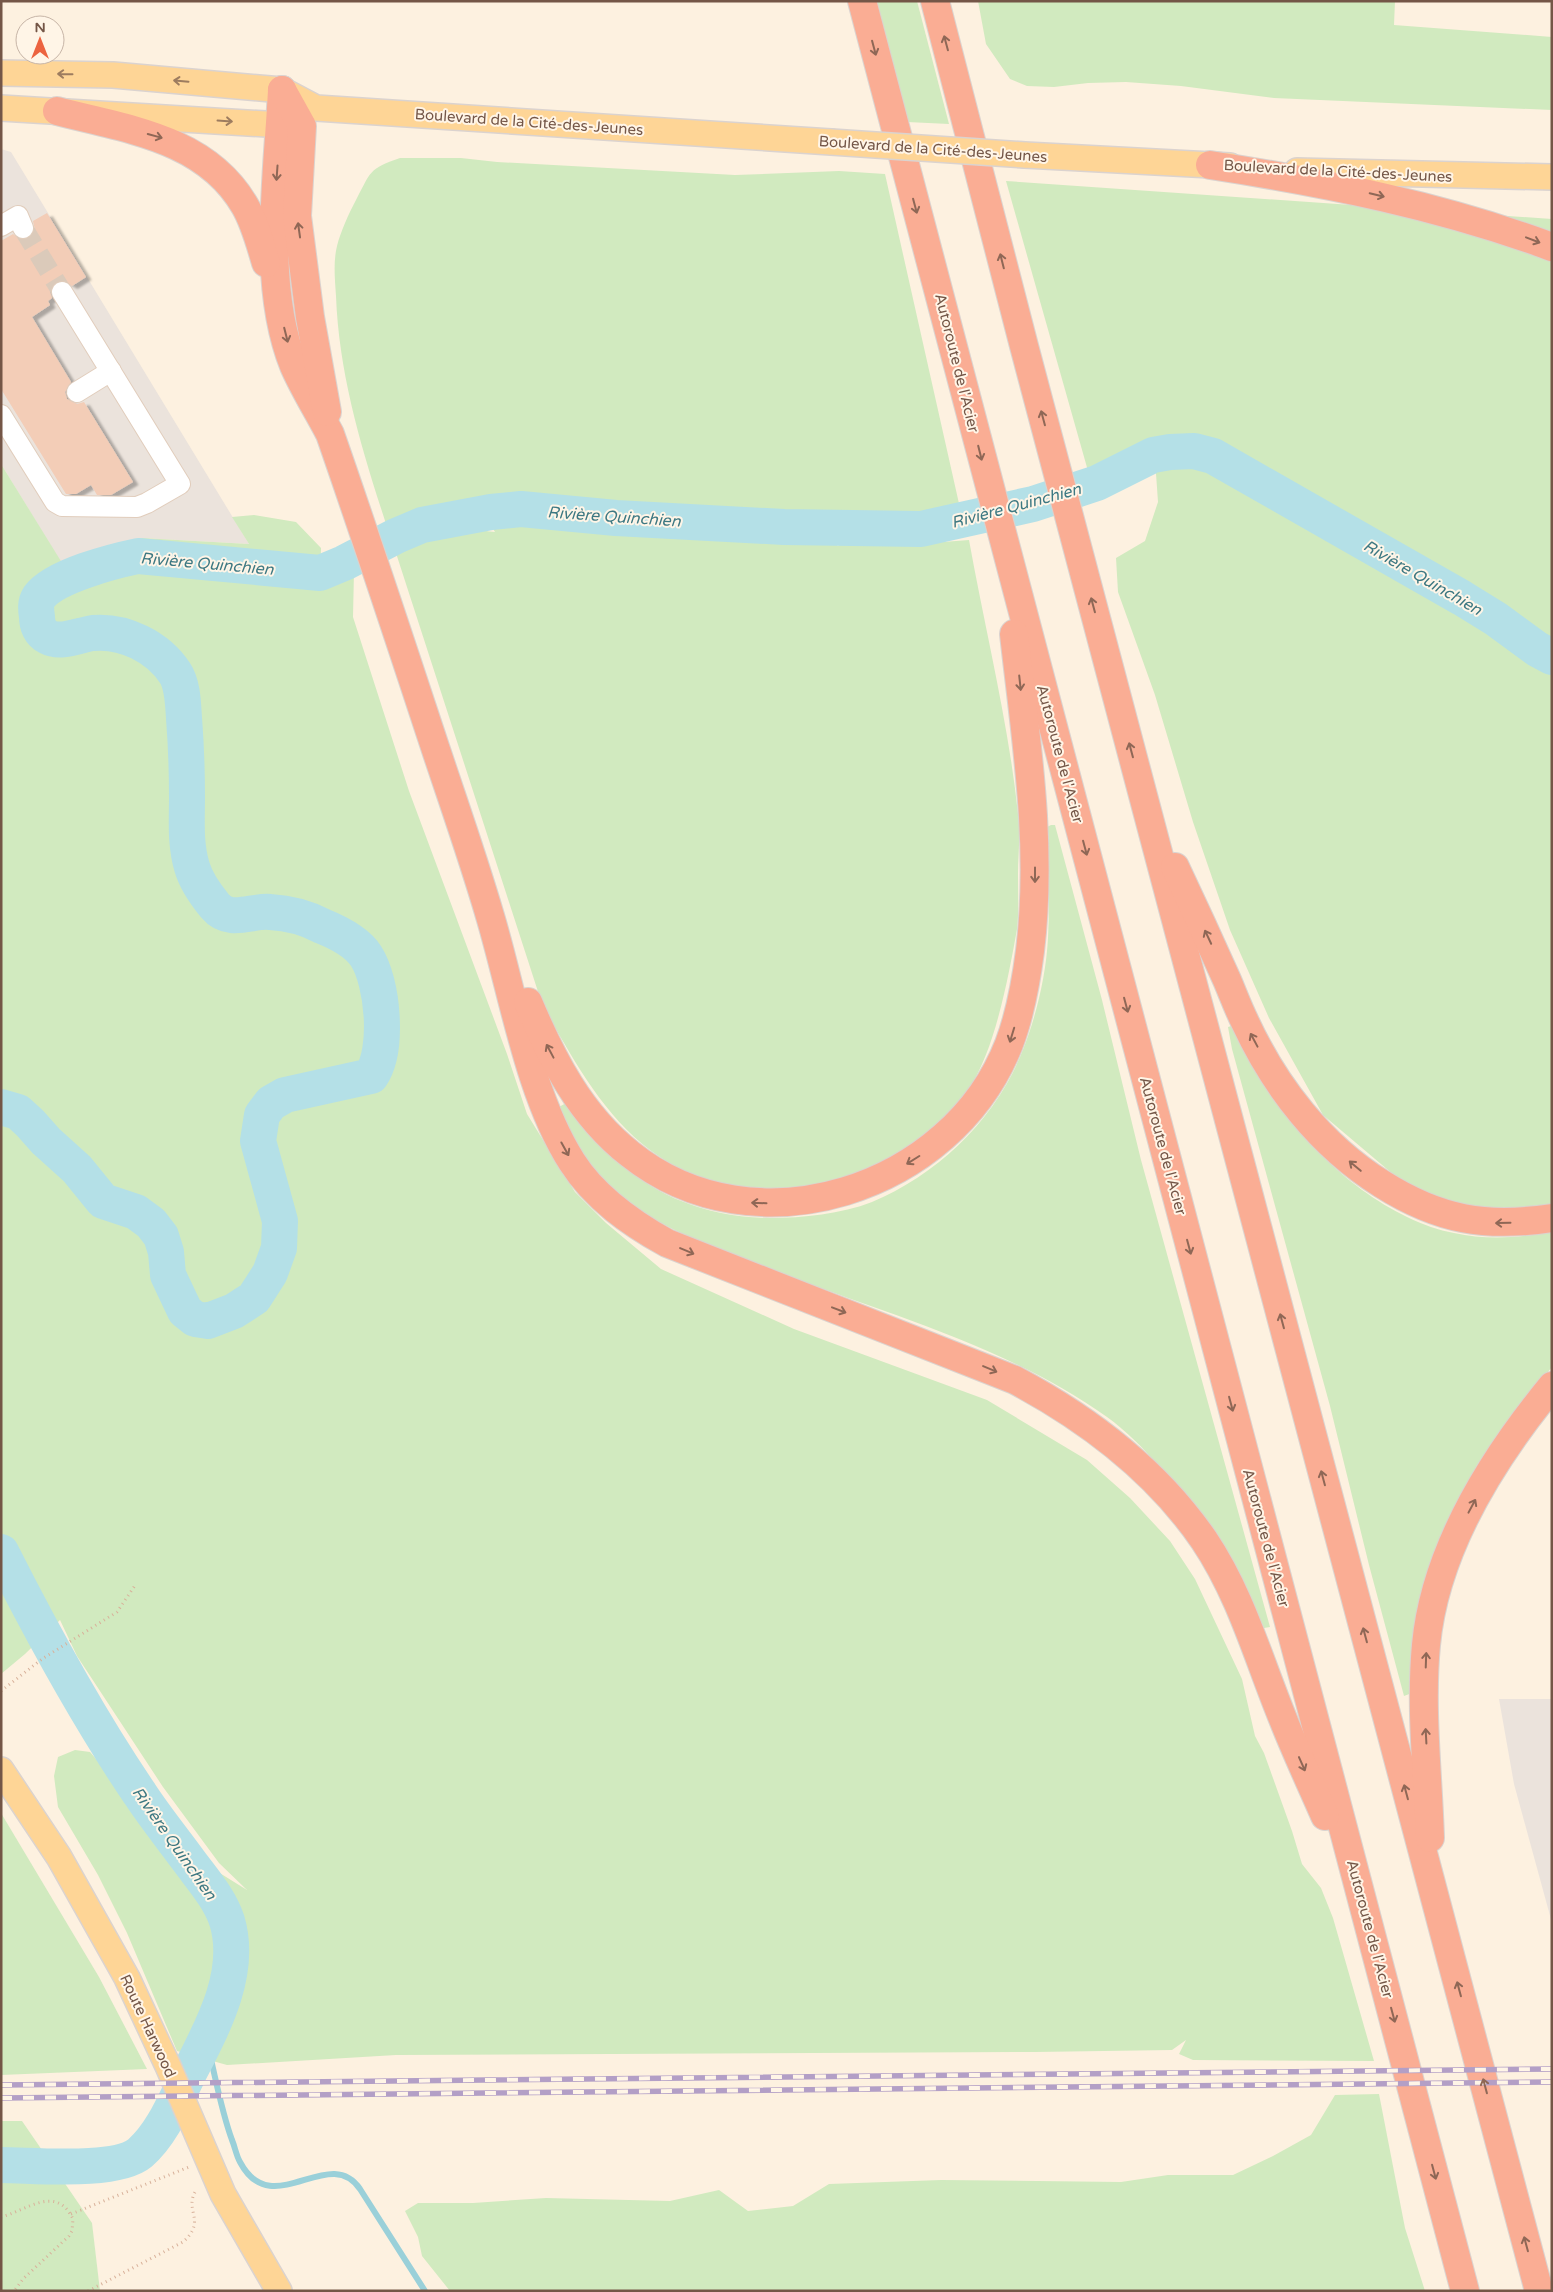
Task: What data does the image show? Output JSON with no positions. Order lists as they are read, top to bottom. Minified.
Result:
{"streets":{"highway":["Autoroute de l'Acier"],"main road":["Boulevard de la Cité-des-Jeunes","Route Harwood"]},"water":["Rivière Quinchien"],"north":"top"}
